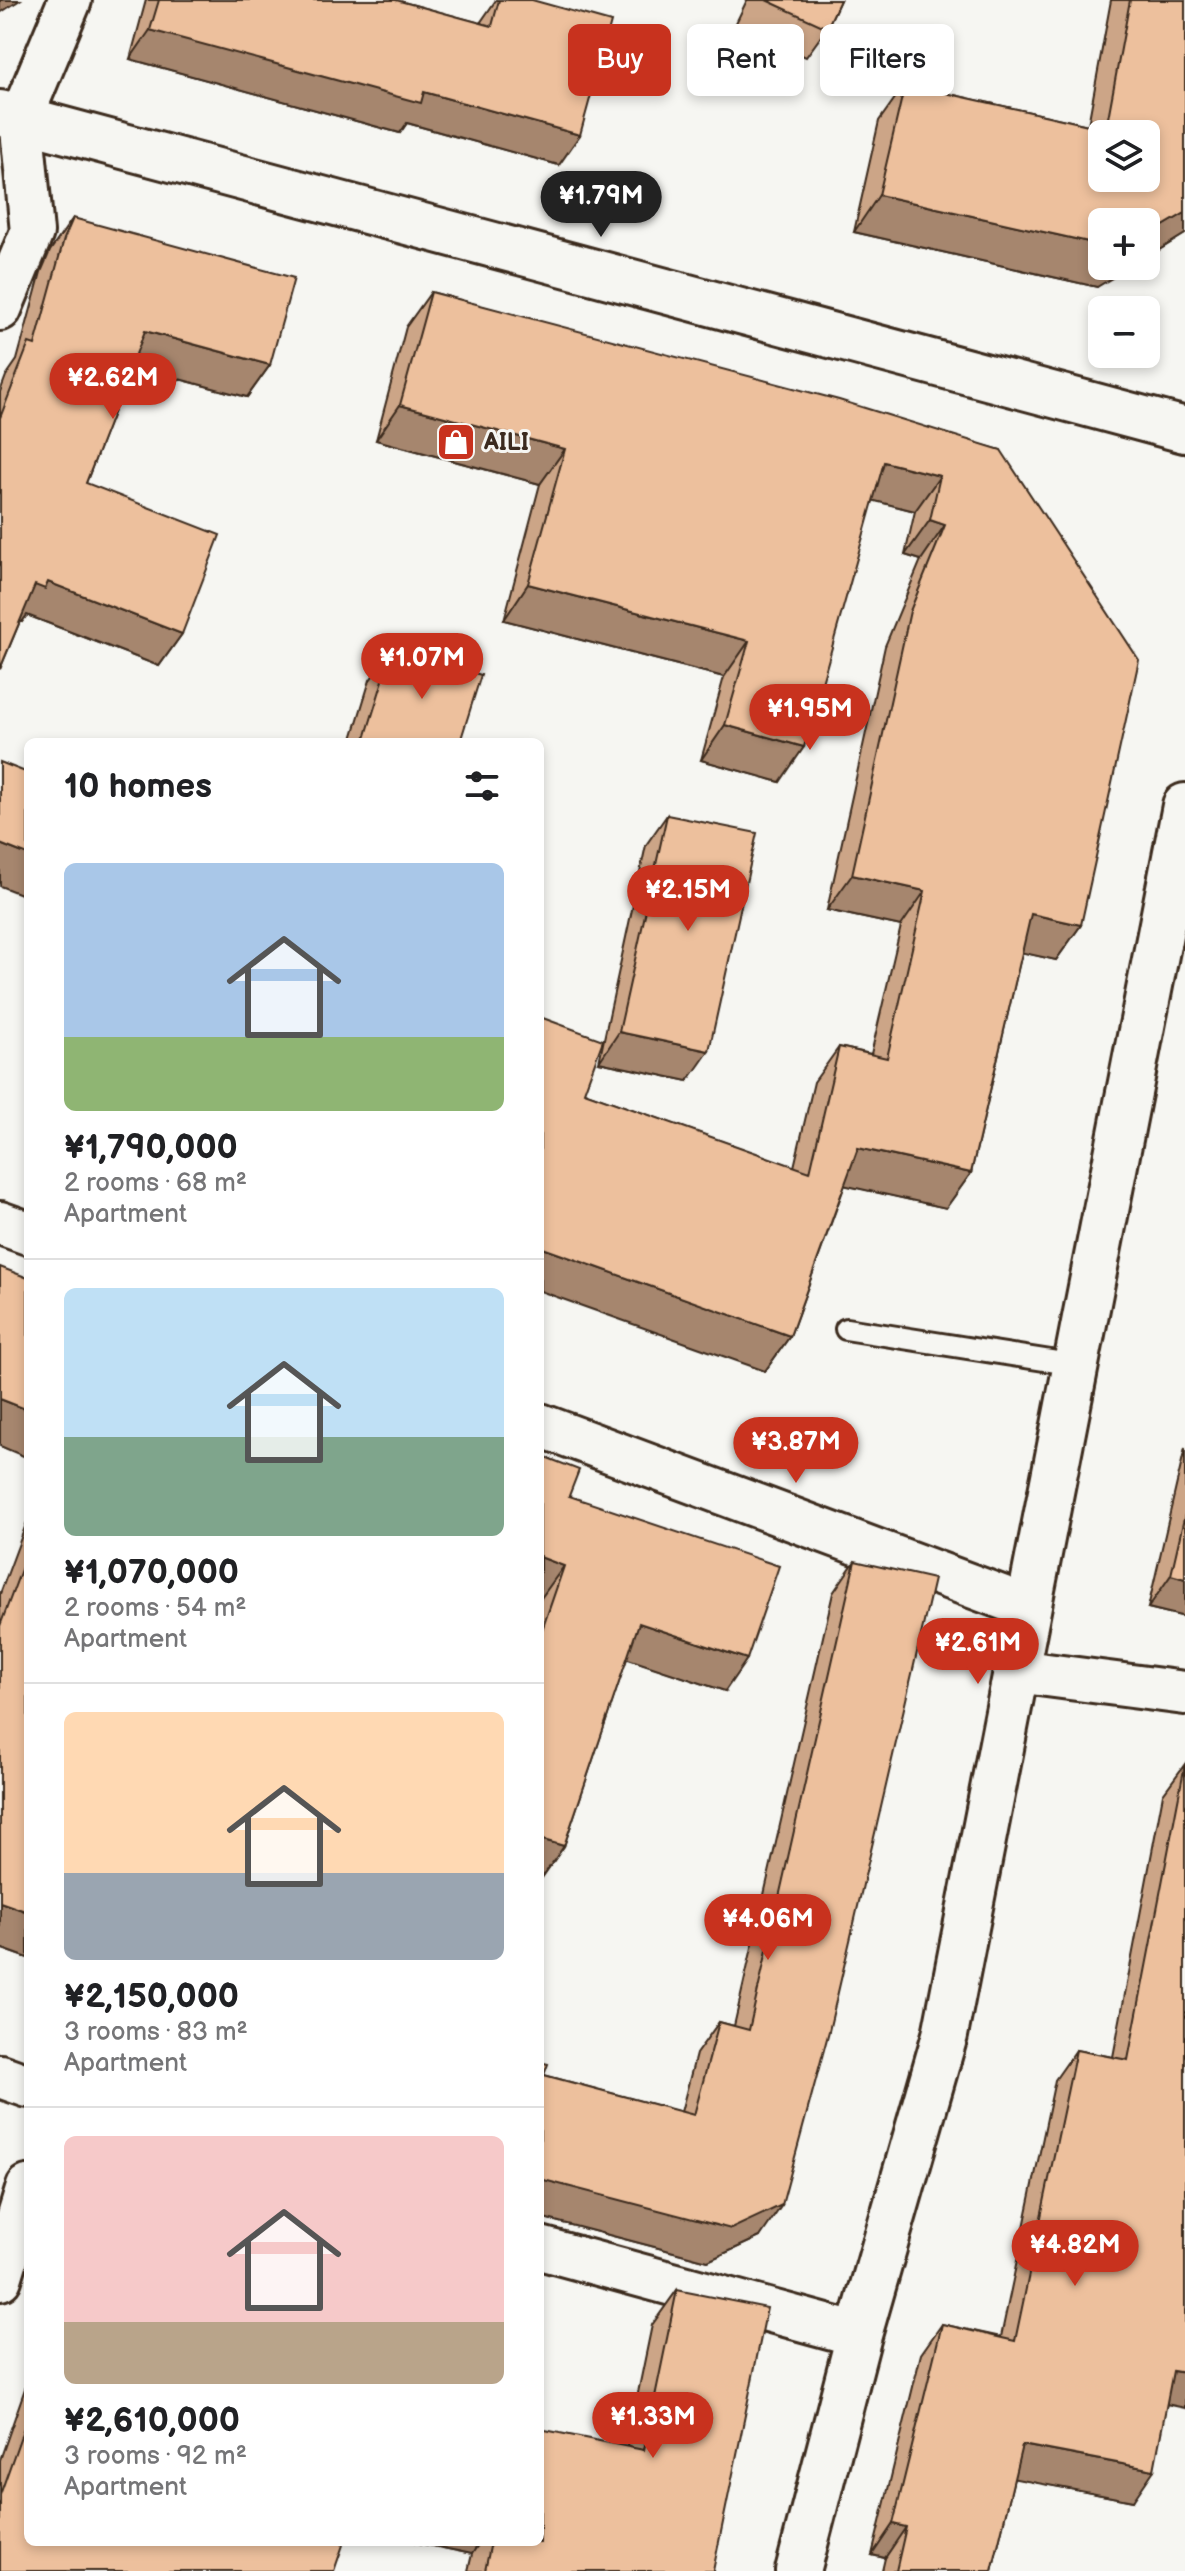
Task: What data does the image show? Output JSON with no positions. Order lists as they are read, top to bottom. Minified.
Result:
{"places":{"shop":["AILI"]},"page":{"chip":["Buy","Rent","Filters"],"map_buttons":["+","−"],"price":["¥1.79M","¥2.62M","¥1.07M","¥1.95M","¥2.15M","¥3.87M","¥2.61M","¥4.06M","¥4.82M","¥1.33M"],"heading":"10 homes","list":[{"name":"¥1,790,000","note":"2 rooms · 68 m² · Apartment"},{"name":"¥1,070,000","note":"2 rooms · 54 m² · Apartment"},{"name":"¥2,150,000","note":"3 rooms · 83 m² · Apartment"},{"name":"¥2,610,000","note":"3 rooms · 92 m² · Apartment"}]}}
